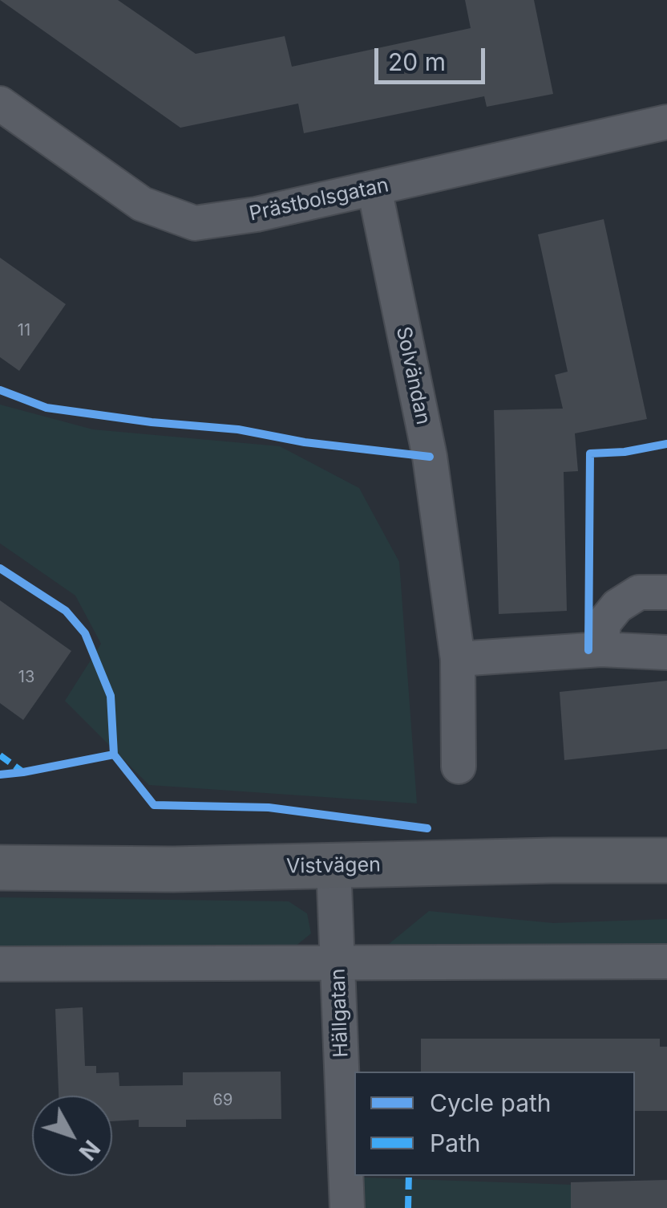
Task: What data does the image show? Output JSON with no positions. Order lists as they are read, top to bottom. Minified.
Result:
{"streets":{"main road":["Vistvägen"],"street":["Prästbolsgatan","Solvändan","Hällgatan"]},"crossings":[["Prästbolsgatan","Solvändan"],["Vistvägen","Hällgatan"]],"house_numbers":["11","13","69"],"legend":["Cycle path","Path"],"scale_bar":"20 m","north":"bottom right"}
